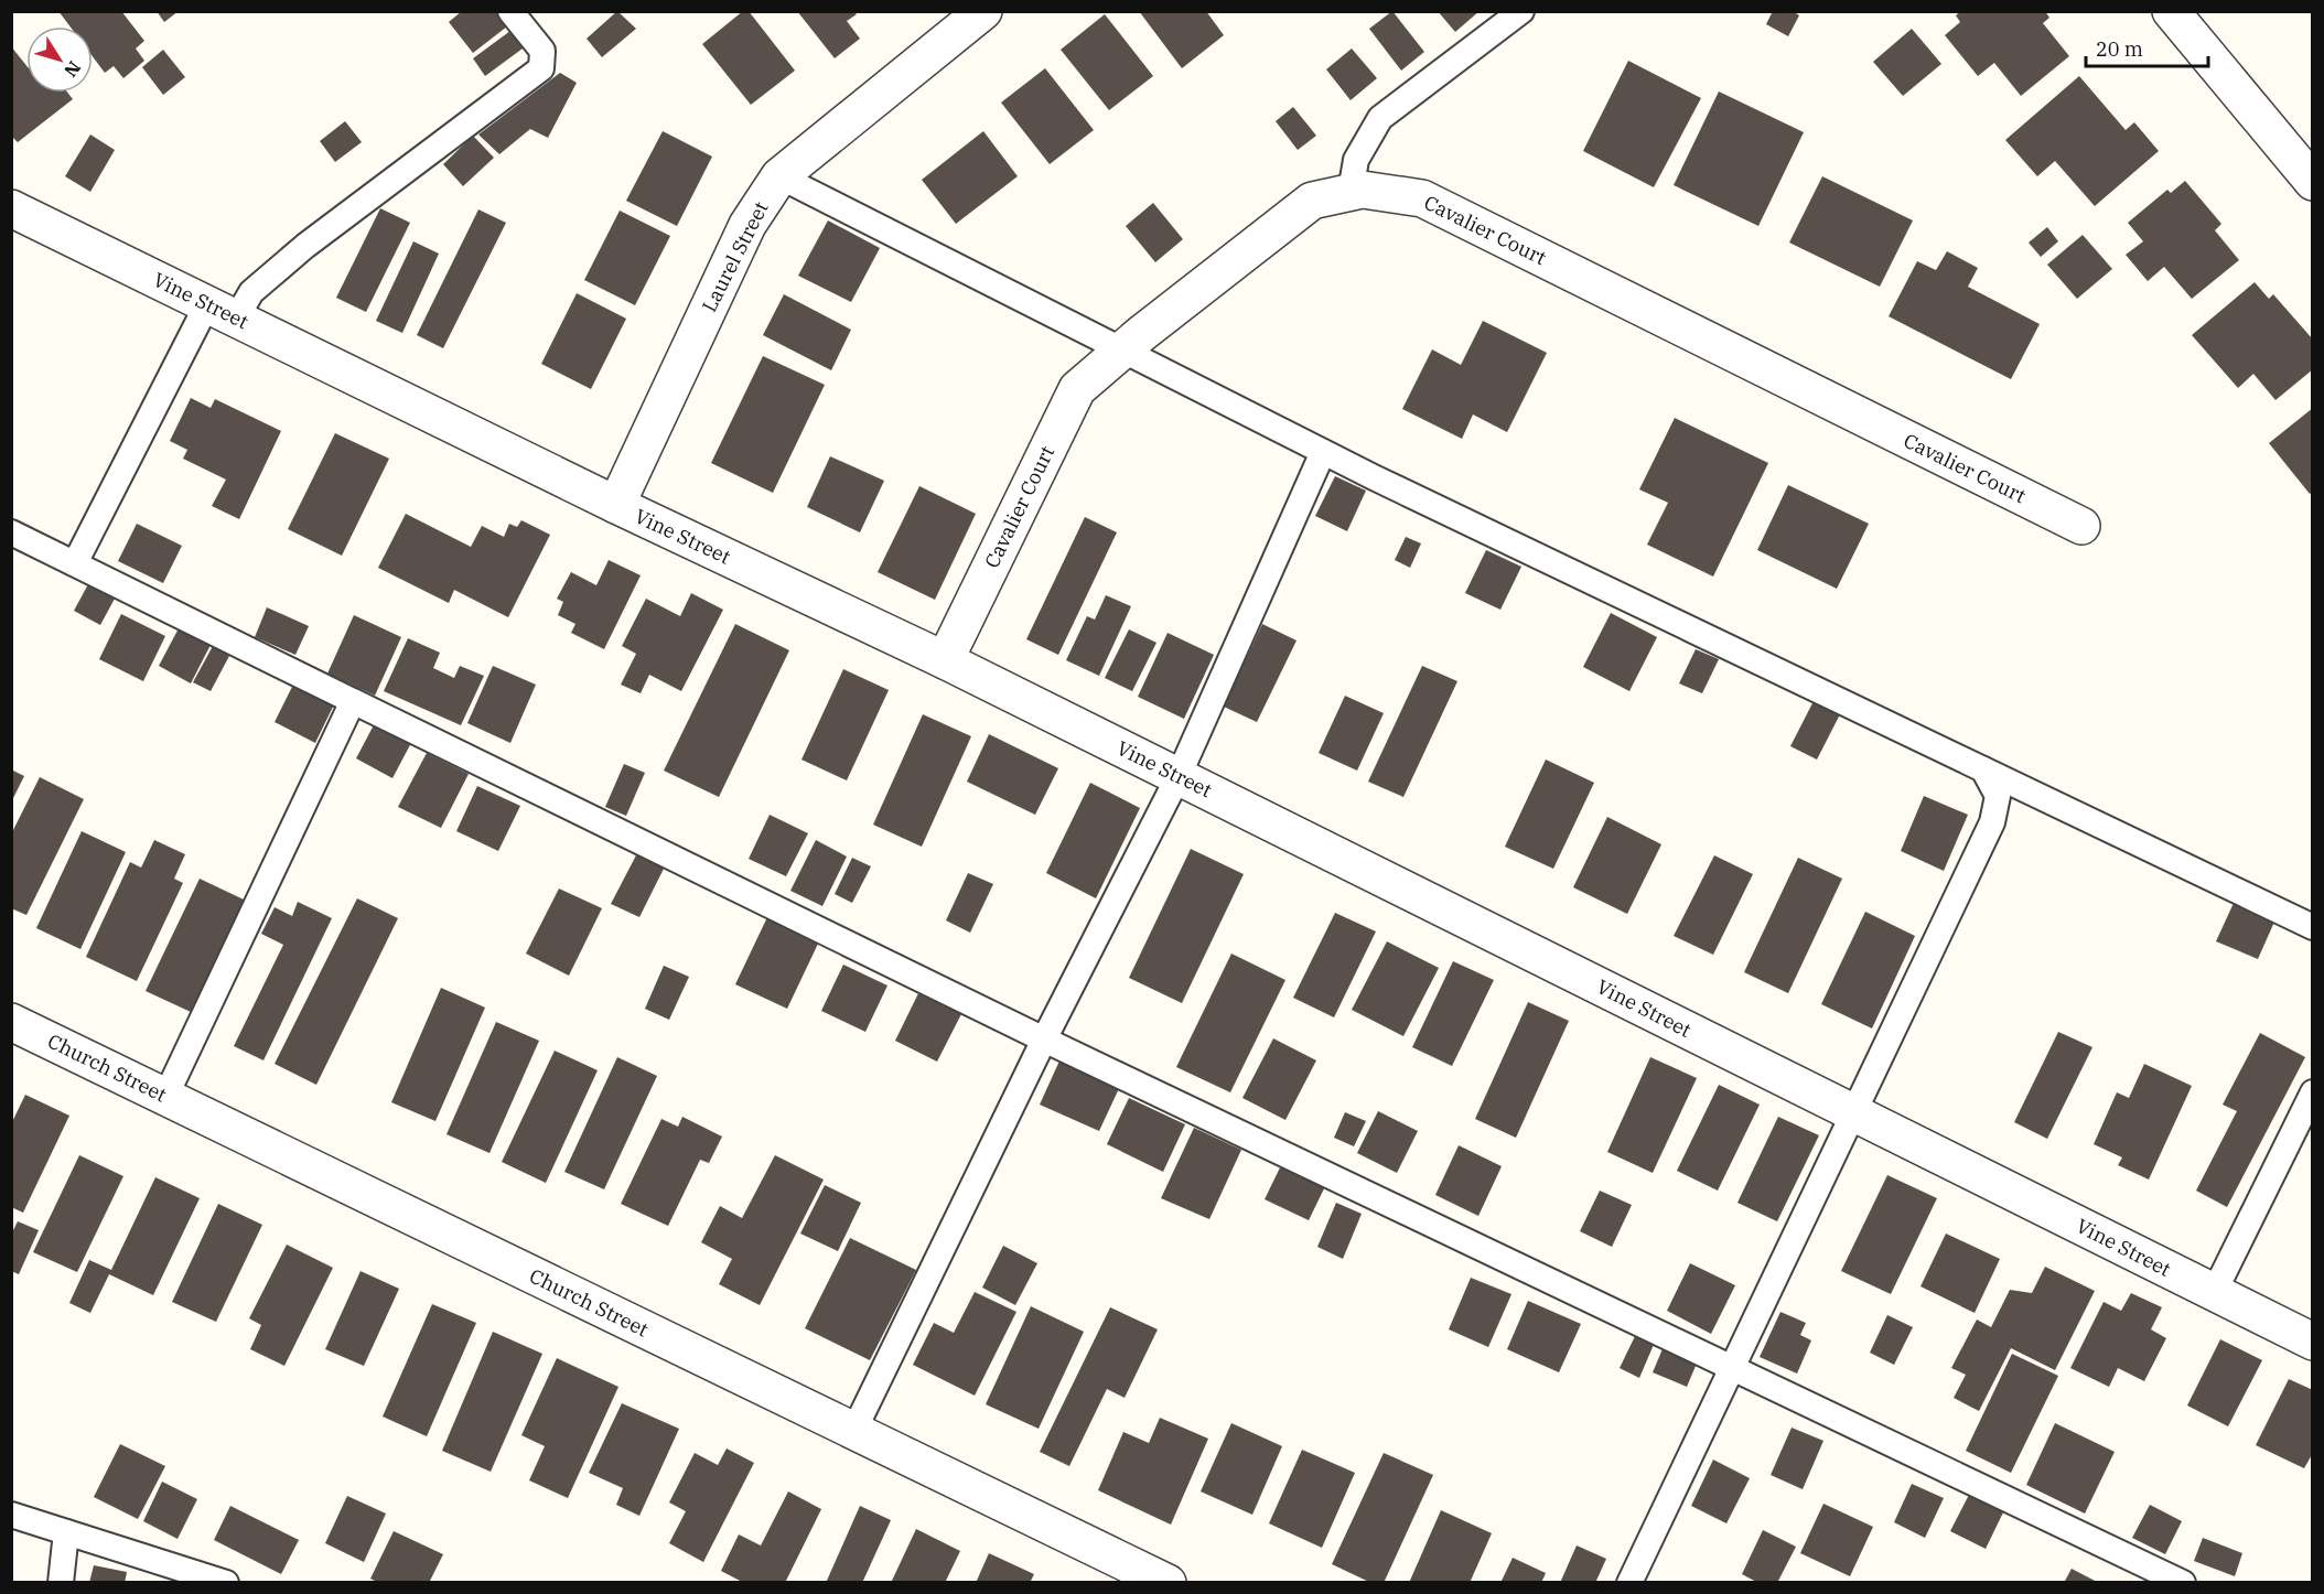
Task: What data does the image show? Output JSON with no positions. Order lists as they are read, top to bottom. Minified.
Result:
{"streets":{"street":["Cavalier Court","Laurel Street","Vine Street","Church Street"]},"crossings":[["Cavalier Court","Vine Street"],["Laurel Street","Vine Street"]],"scale_bar":"20 m","north":"bottom right"}
